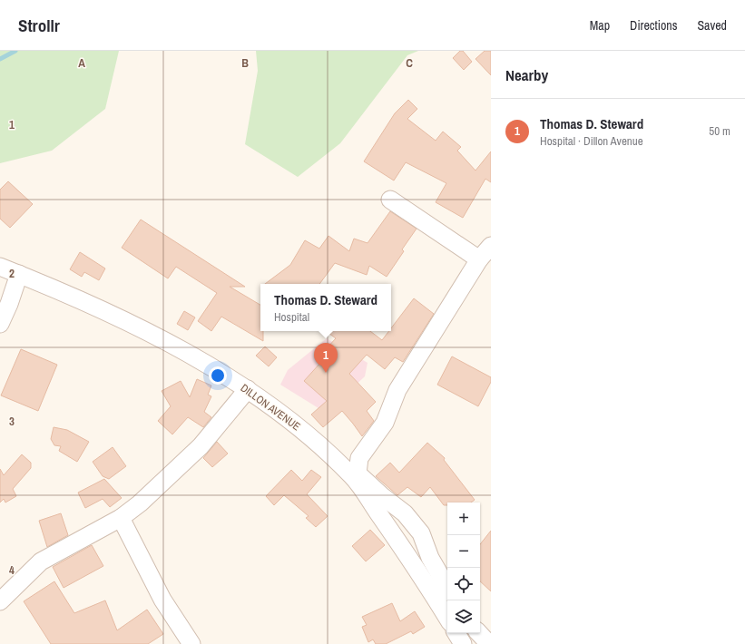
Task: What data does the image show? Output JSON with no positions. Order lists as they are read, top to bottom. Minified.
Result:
{"streets":{"street":["DILLON AVENUE"]},"page":{"header":"Strollr","nav":["Map","Directions","Saved"],"heading":"Nearby","list":[{"mark":"1","name":"Thomas D. Steward","note":"Hospital · Dillon Avenue","value":"50 m"}],"popup":["Thomas D. Steward","Hospital"],"pins":"1","map_buttons":["+","−"]},"grid":{"columns":["A","B","C"],"rows":["1","2","3","4"]}}
